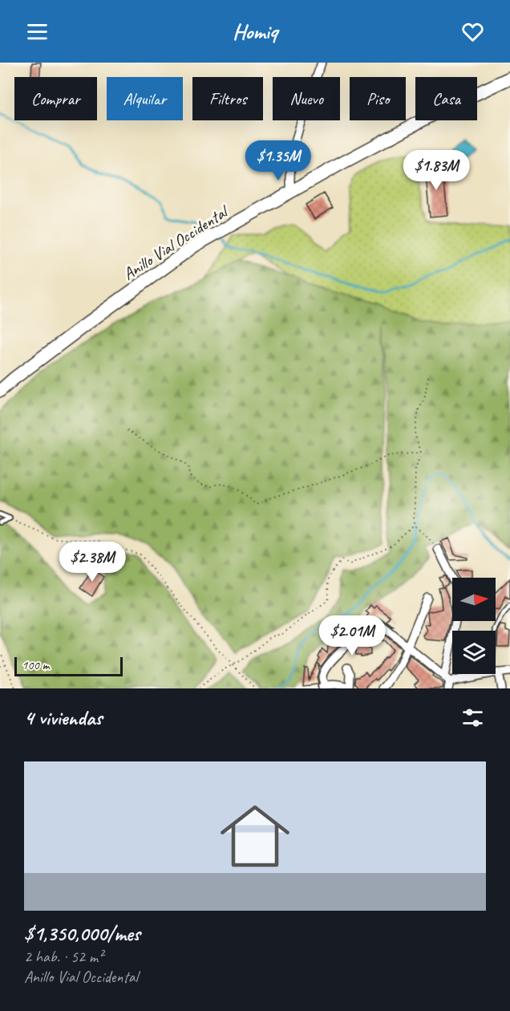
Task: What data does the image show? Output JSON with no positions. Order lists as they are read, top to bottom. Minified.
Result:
{"streets":{"highway":["Anillo Vial Occidental"]},"scale_bar":"100 m","north":"right","page":{"header":"Homiq","chip":["Comprar","Alquilar","Filtros","Nuevo","Piso","Casa"],"price":["$1.35M","$1.83M","$2.38M","$2.01M"],"scale":"100 m","heading":"4 viviendas","list":[{"name":"$1,350,000/mes","note":"2 hab. · 52 m² · Anillo Vial Occidental"}]}}
